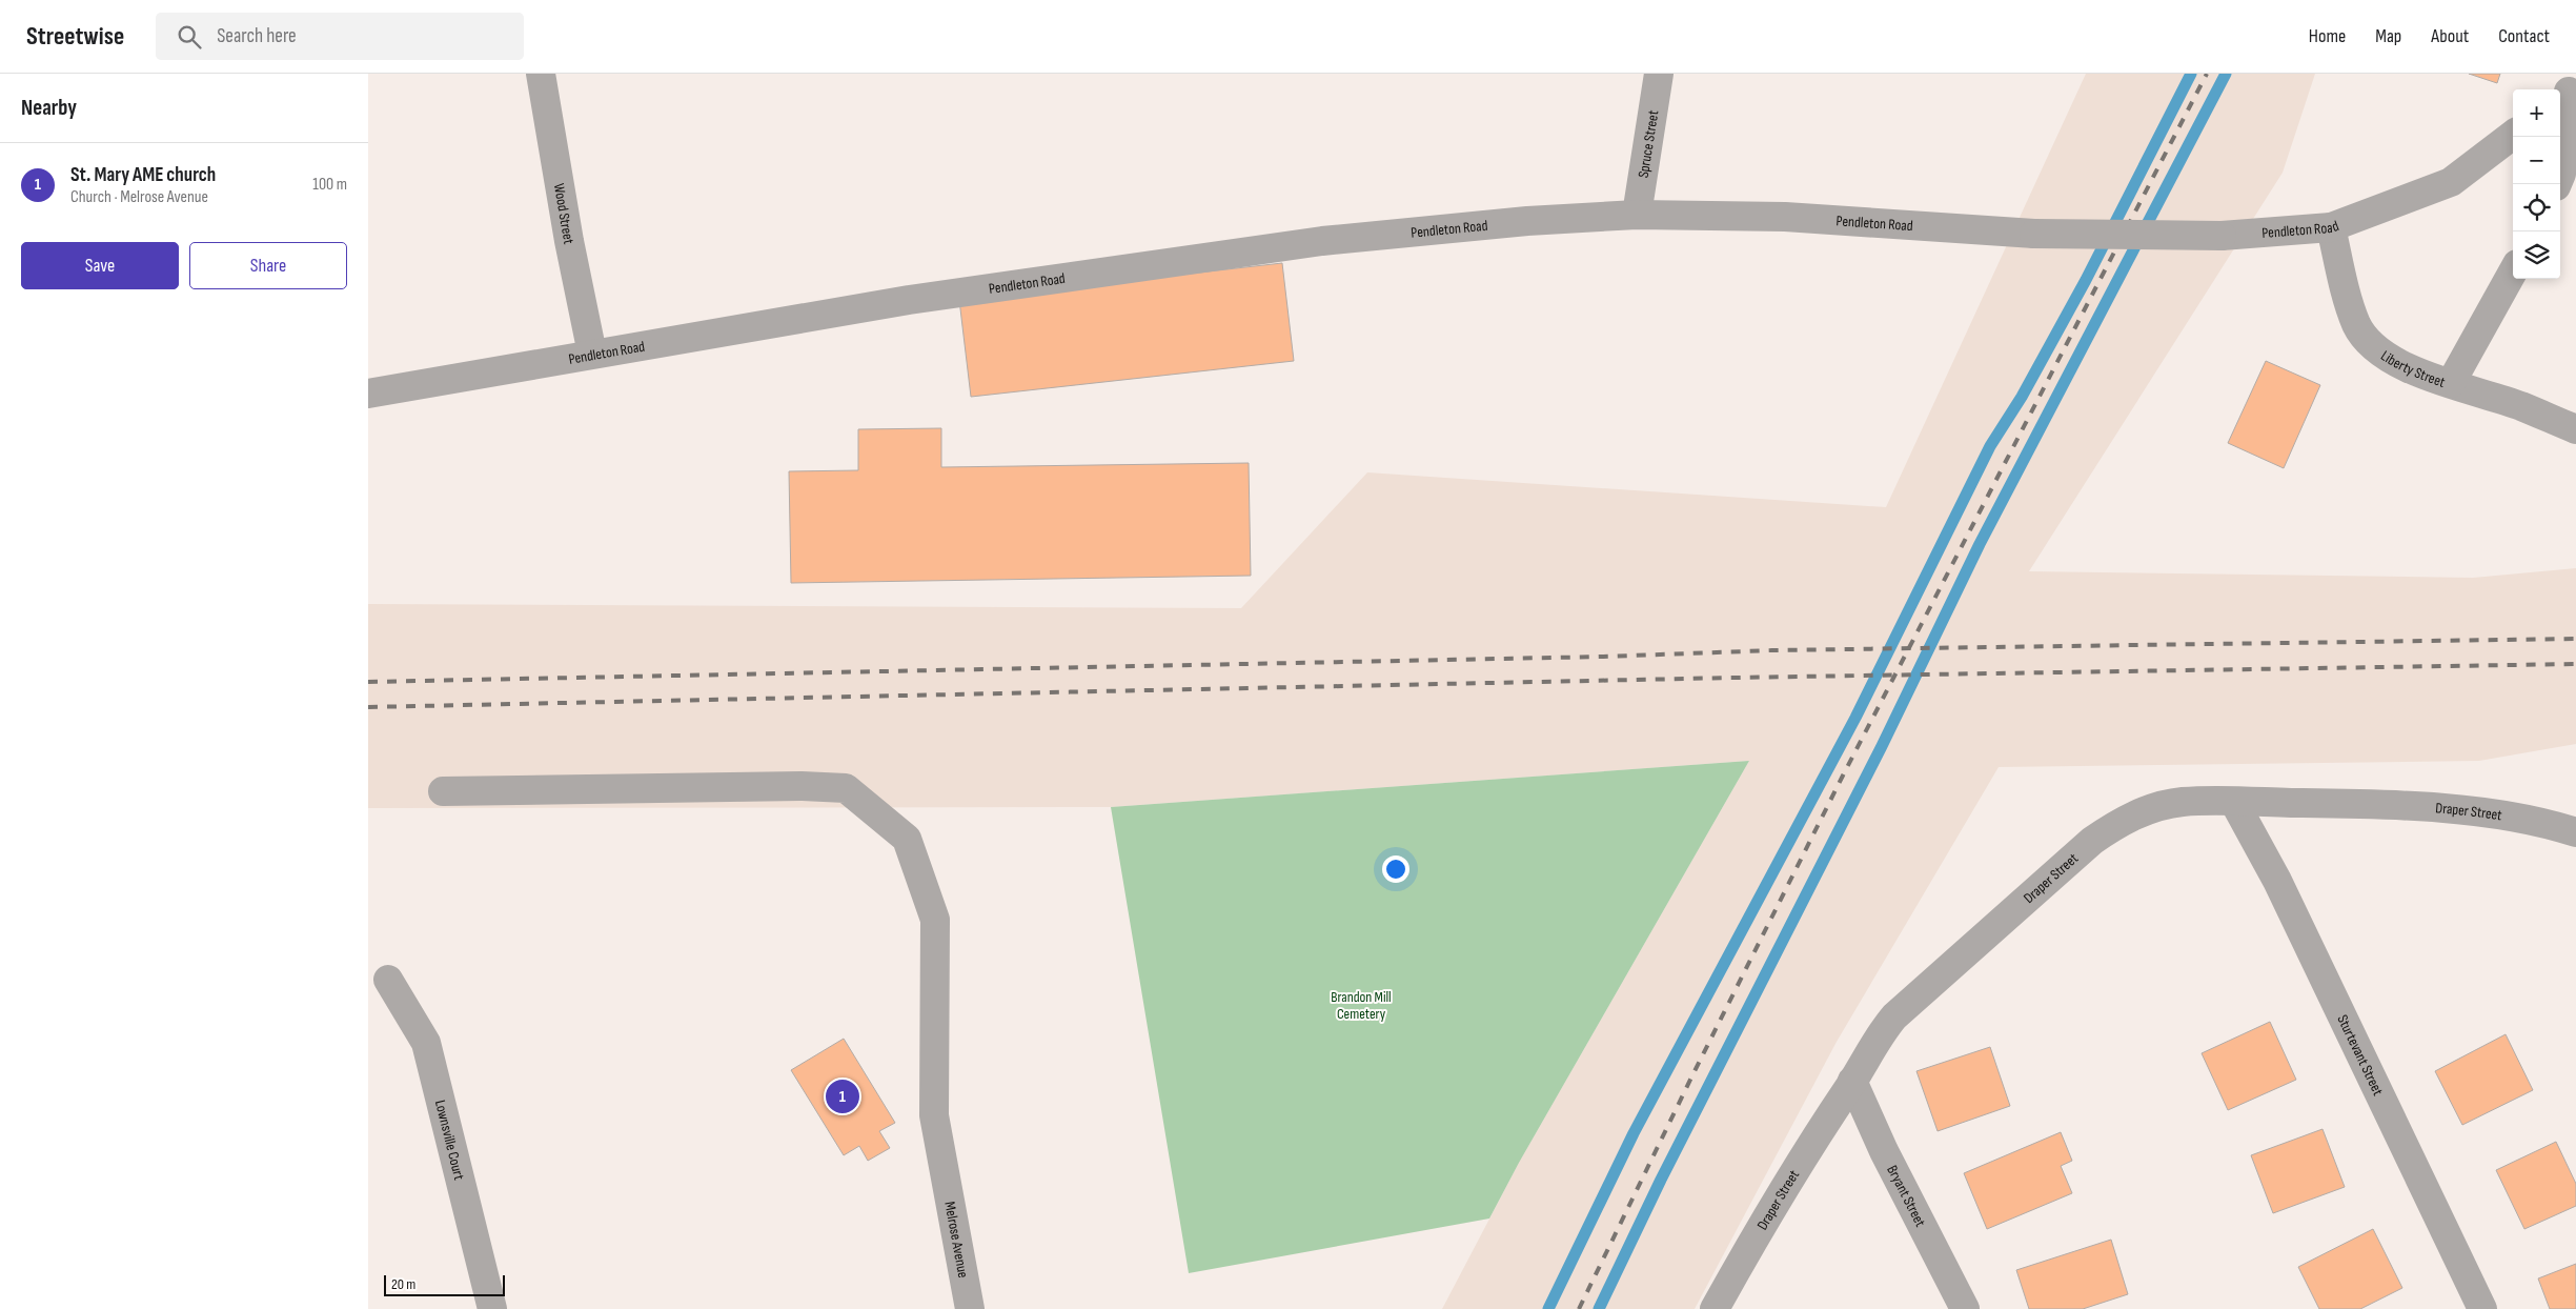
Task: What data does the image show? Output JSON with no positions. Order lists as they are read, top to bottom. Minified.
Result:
{"streets":{"street":["Spruce Street","Wood Street","Pendleton Road","Liberty Street","Draper Street","Sturtevant Street","Lownsville Court","Bryant Street","Melrose Avenue"]},"crossings":[["Spruce Street","Pendleton Road"],["Wood Street","Pendleton Road"],["Pendleton Road","Liberty Street"],["Draper Street","Sturtevant Street"],["Draper Street","Bryant Street"]],"parks":["Brandon Mill Cemetery"],"scale_bar":"20 m","page":{"header":"Streetwise","search":"Search here","nav":["Home","Map","About","Contact"],"heading":"Nearby","map_buttons":["+","−"],"list":[{"mark":"1","name":"St. Mary AME church","note":"Church · Melrose Avenue","value":"100 m"}],"buttons":["Save","Share"],"pins":"1","scale":"20 m"}}
